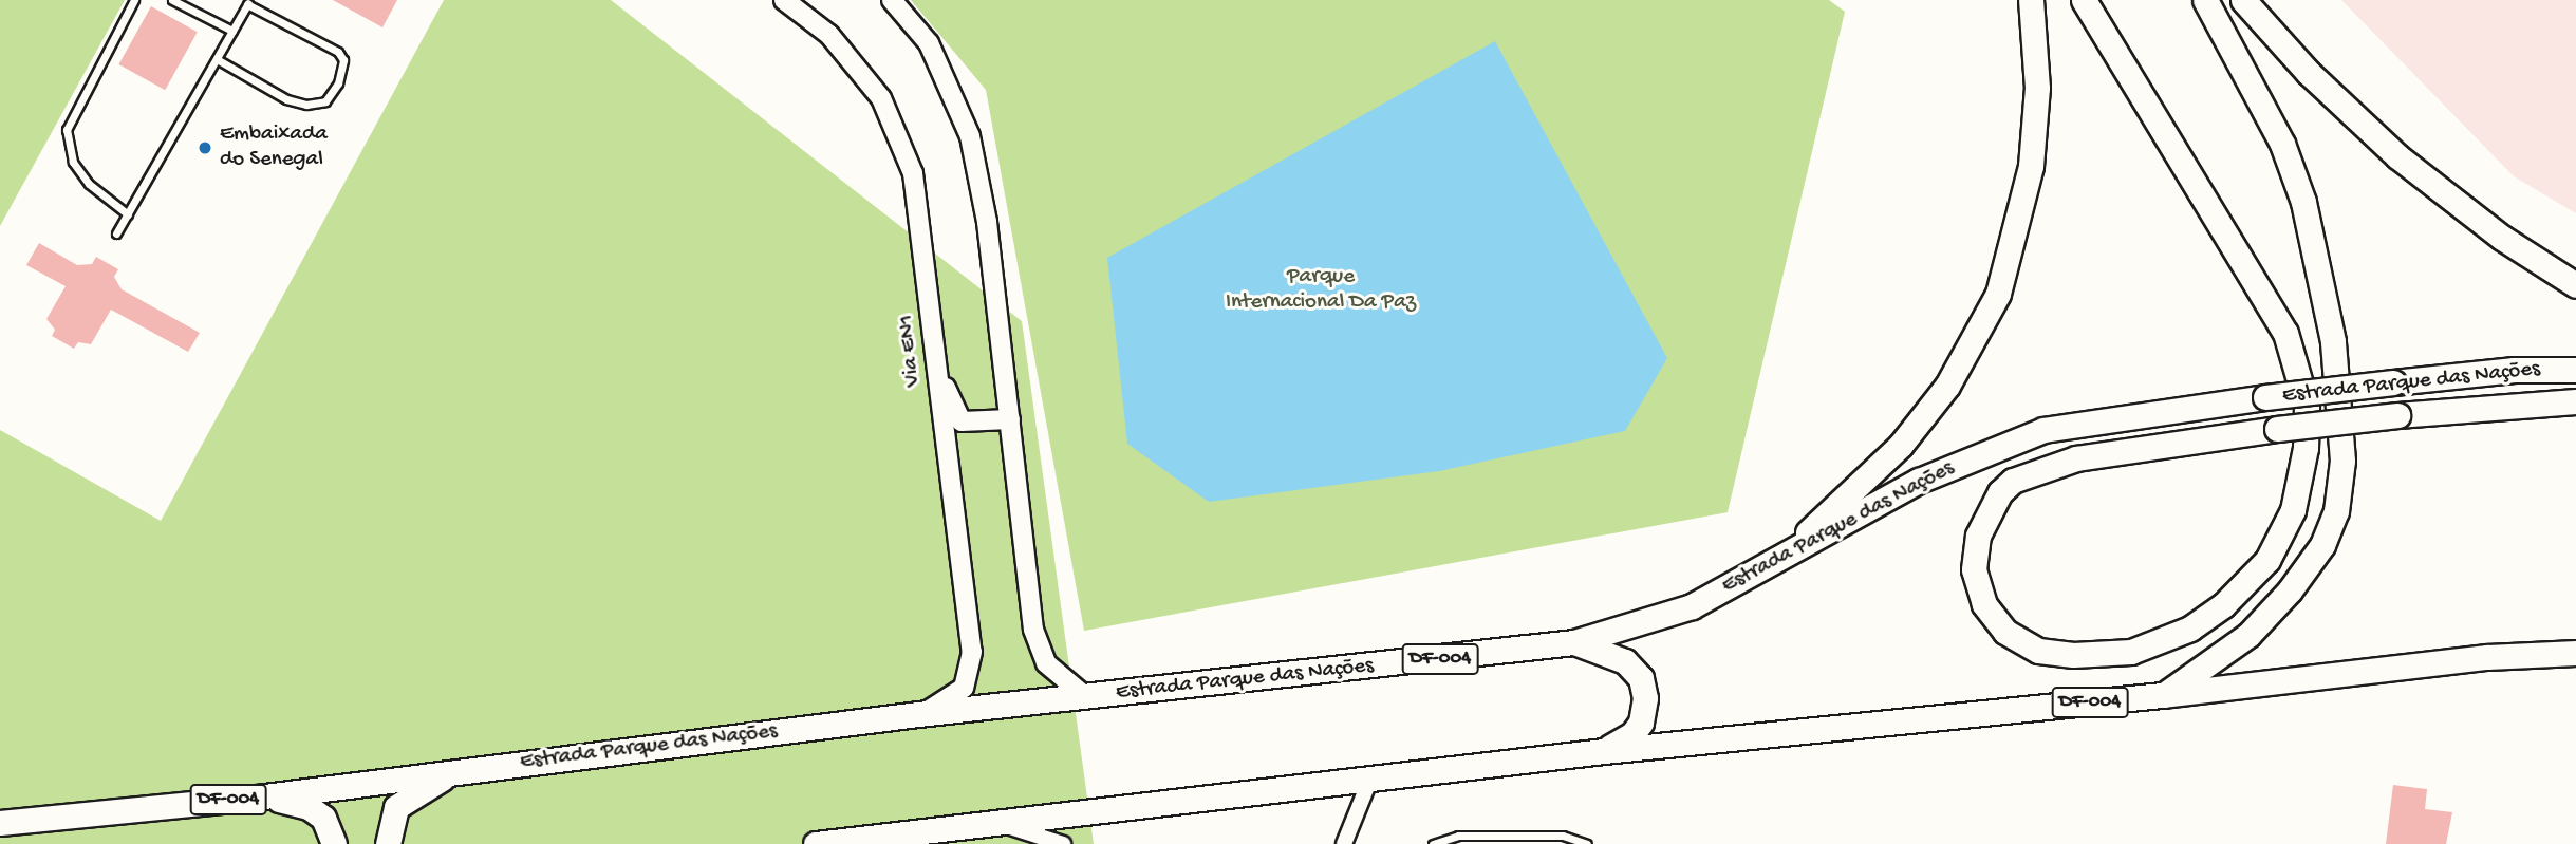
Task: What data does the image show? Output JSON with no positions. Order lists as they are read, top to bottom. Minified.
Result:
{"streets":{"highway":["Estrada Parque das Nações","DF-004"],"street":["Via EN1"]},"crossings":[["Via EN1","Estrada Parque das Nações"]],"parks":["Parque Internacional Da Paz"],"places":["Embaixada do Senegal"]}
